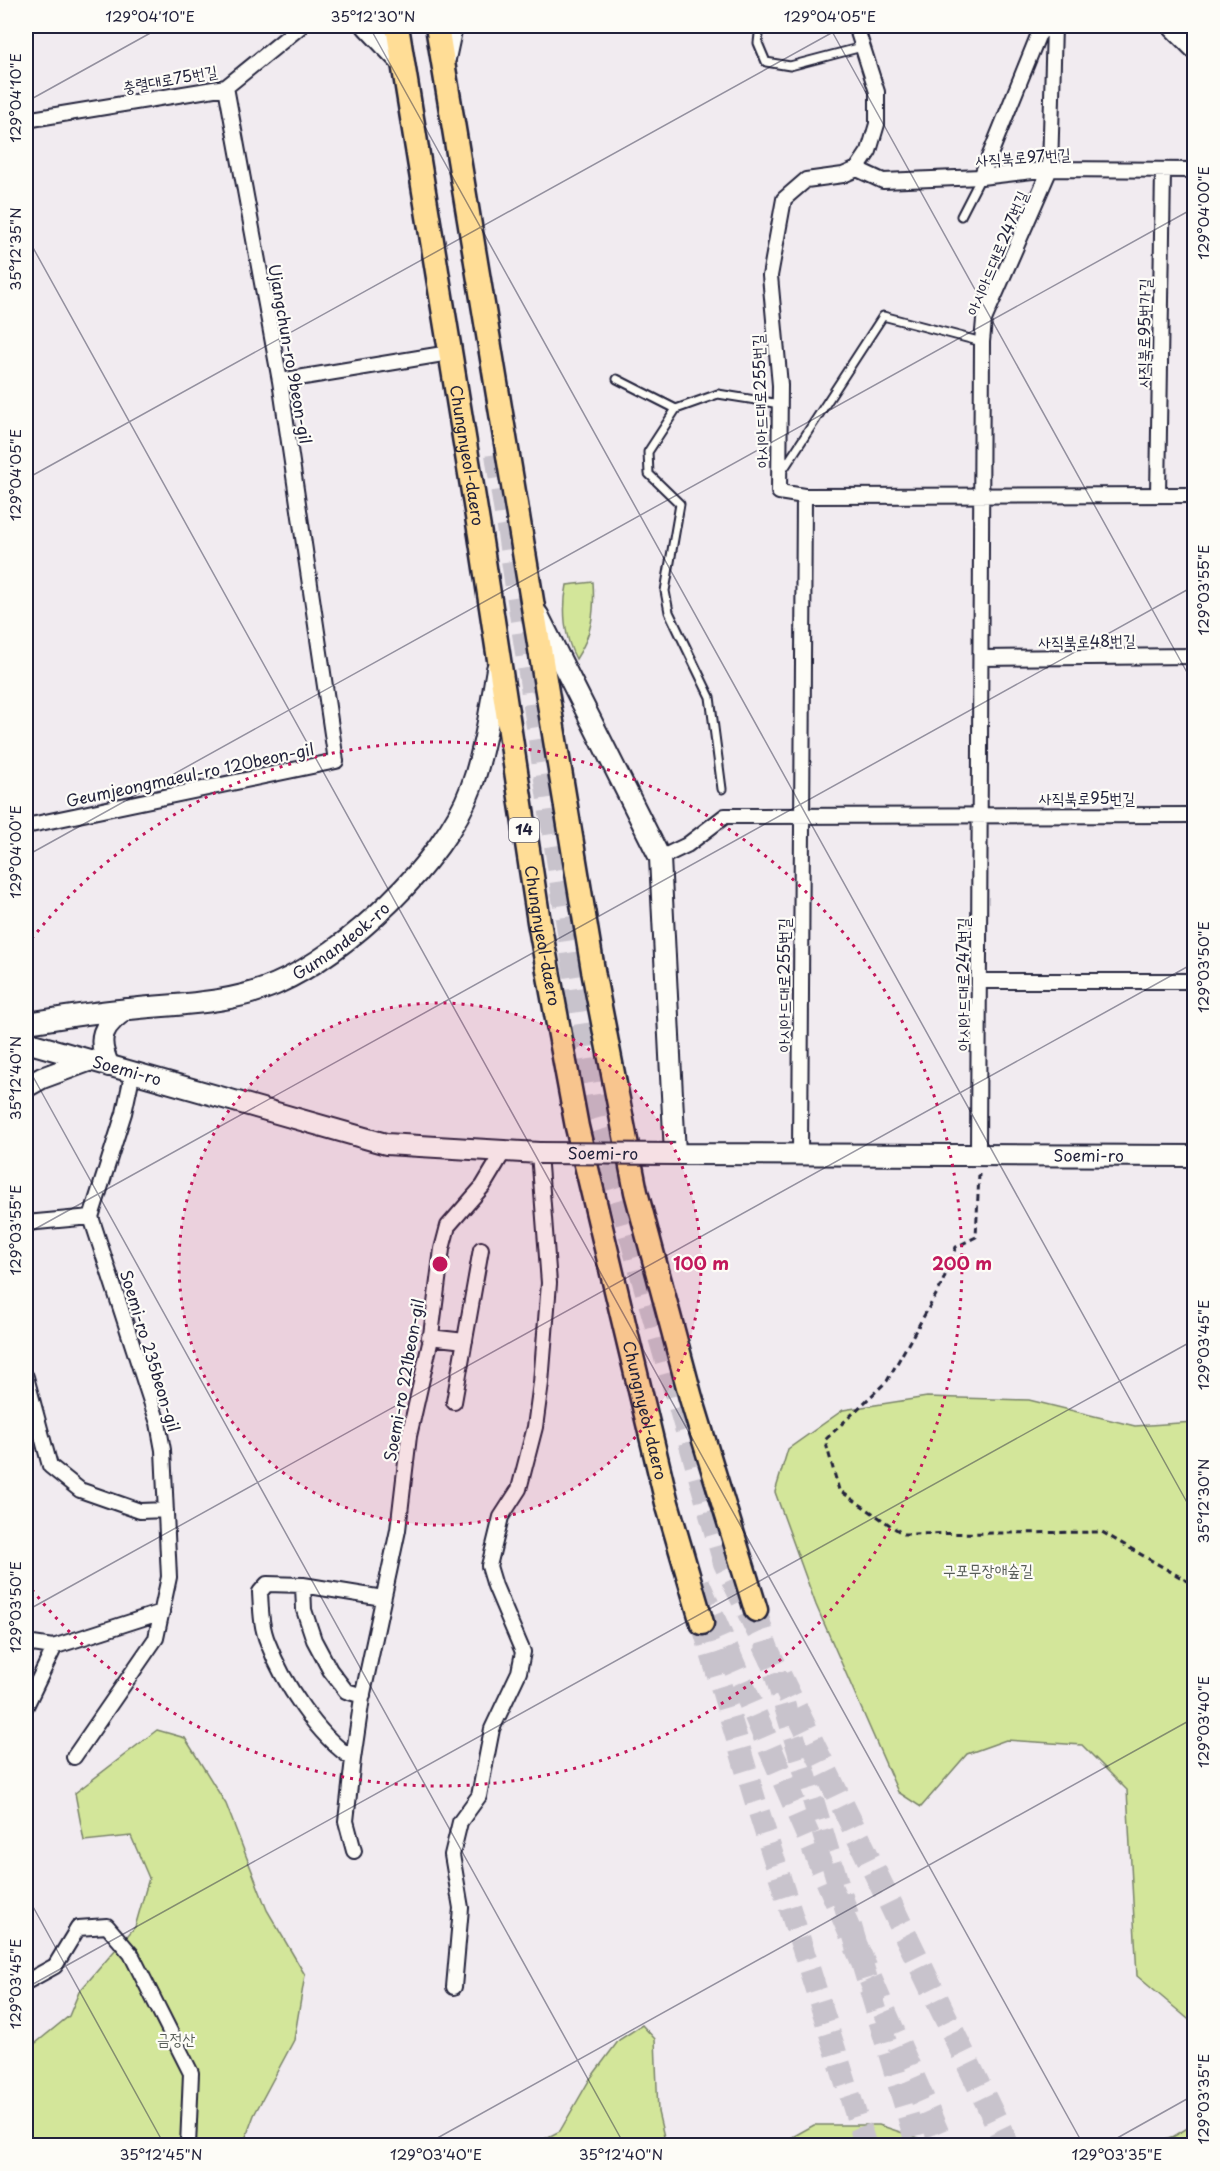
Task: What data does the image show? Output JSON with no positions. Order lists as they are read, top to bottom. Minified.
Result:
{"streets":{"main road":["Chungnyeol-daero","14","Gumandeok-ro","Soemi-ro"],"street":["충렬대로75번길","사직북로97번길","아시아드대로247번길","사직북로95번가길","Ujangchun-ro 9beon-gil","아시아드대로255번길","사직북로48번길","Geumjeongmaeul-ro 120beon-gil","사직북로95번길","Soemi-ro 235beon-gil","Soemi-ro 221beon-gil"]},"crossings":[["충렬대로75번길","Ujangchun-ro 9beon-gil"],["사직북로97번길","아시아드대로247번길"],["사직북로97번길","사직북로95번가길"],["사직북로97번길","아시아드대로255번길"],["아시아드대로247번길","사직북로48번길"],["아시아드대로247번길","사직북로95번길"],["아시아드대로247번길","Soemi-ro"],["Ujangchun-ro 9beon-gil","Geumjeongmaeul-ro 120beon-gil"],["아시아드대로255번길","Soemi-ro"],["Chungnyeol-daero","Gumandeok-ro"],["Soemi-ro","Soemi-ro 221beon-gil"]],"parks":["구포무장애숲길","금정산"],"coordinates":["129°04'10\"E","35°12'30\"N","129°04'05\"E","129°04'00\"E","35°12'35\"N","129°03'55\"E","129°03'50\"E","35°12'40\"N","129°03'45\"E","129°03'40\"E","129°03'35\"E","35°12'45\"N"],"rings":["100 m","200 m"]}
